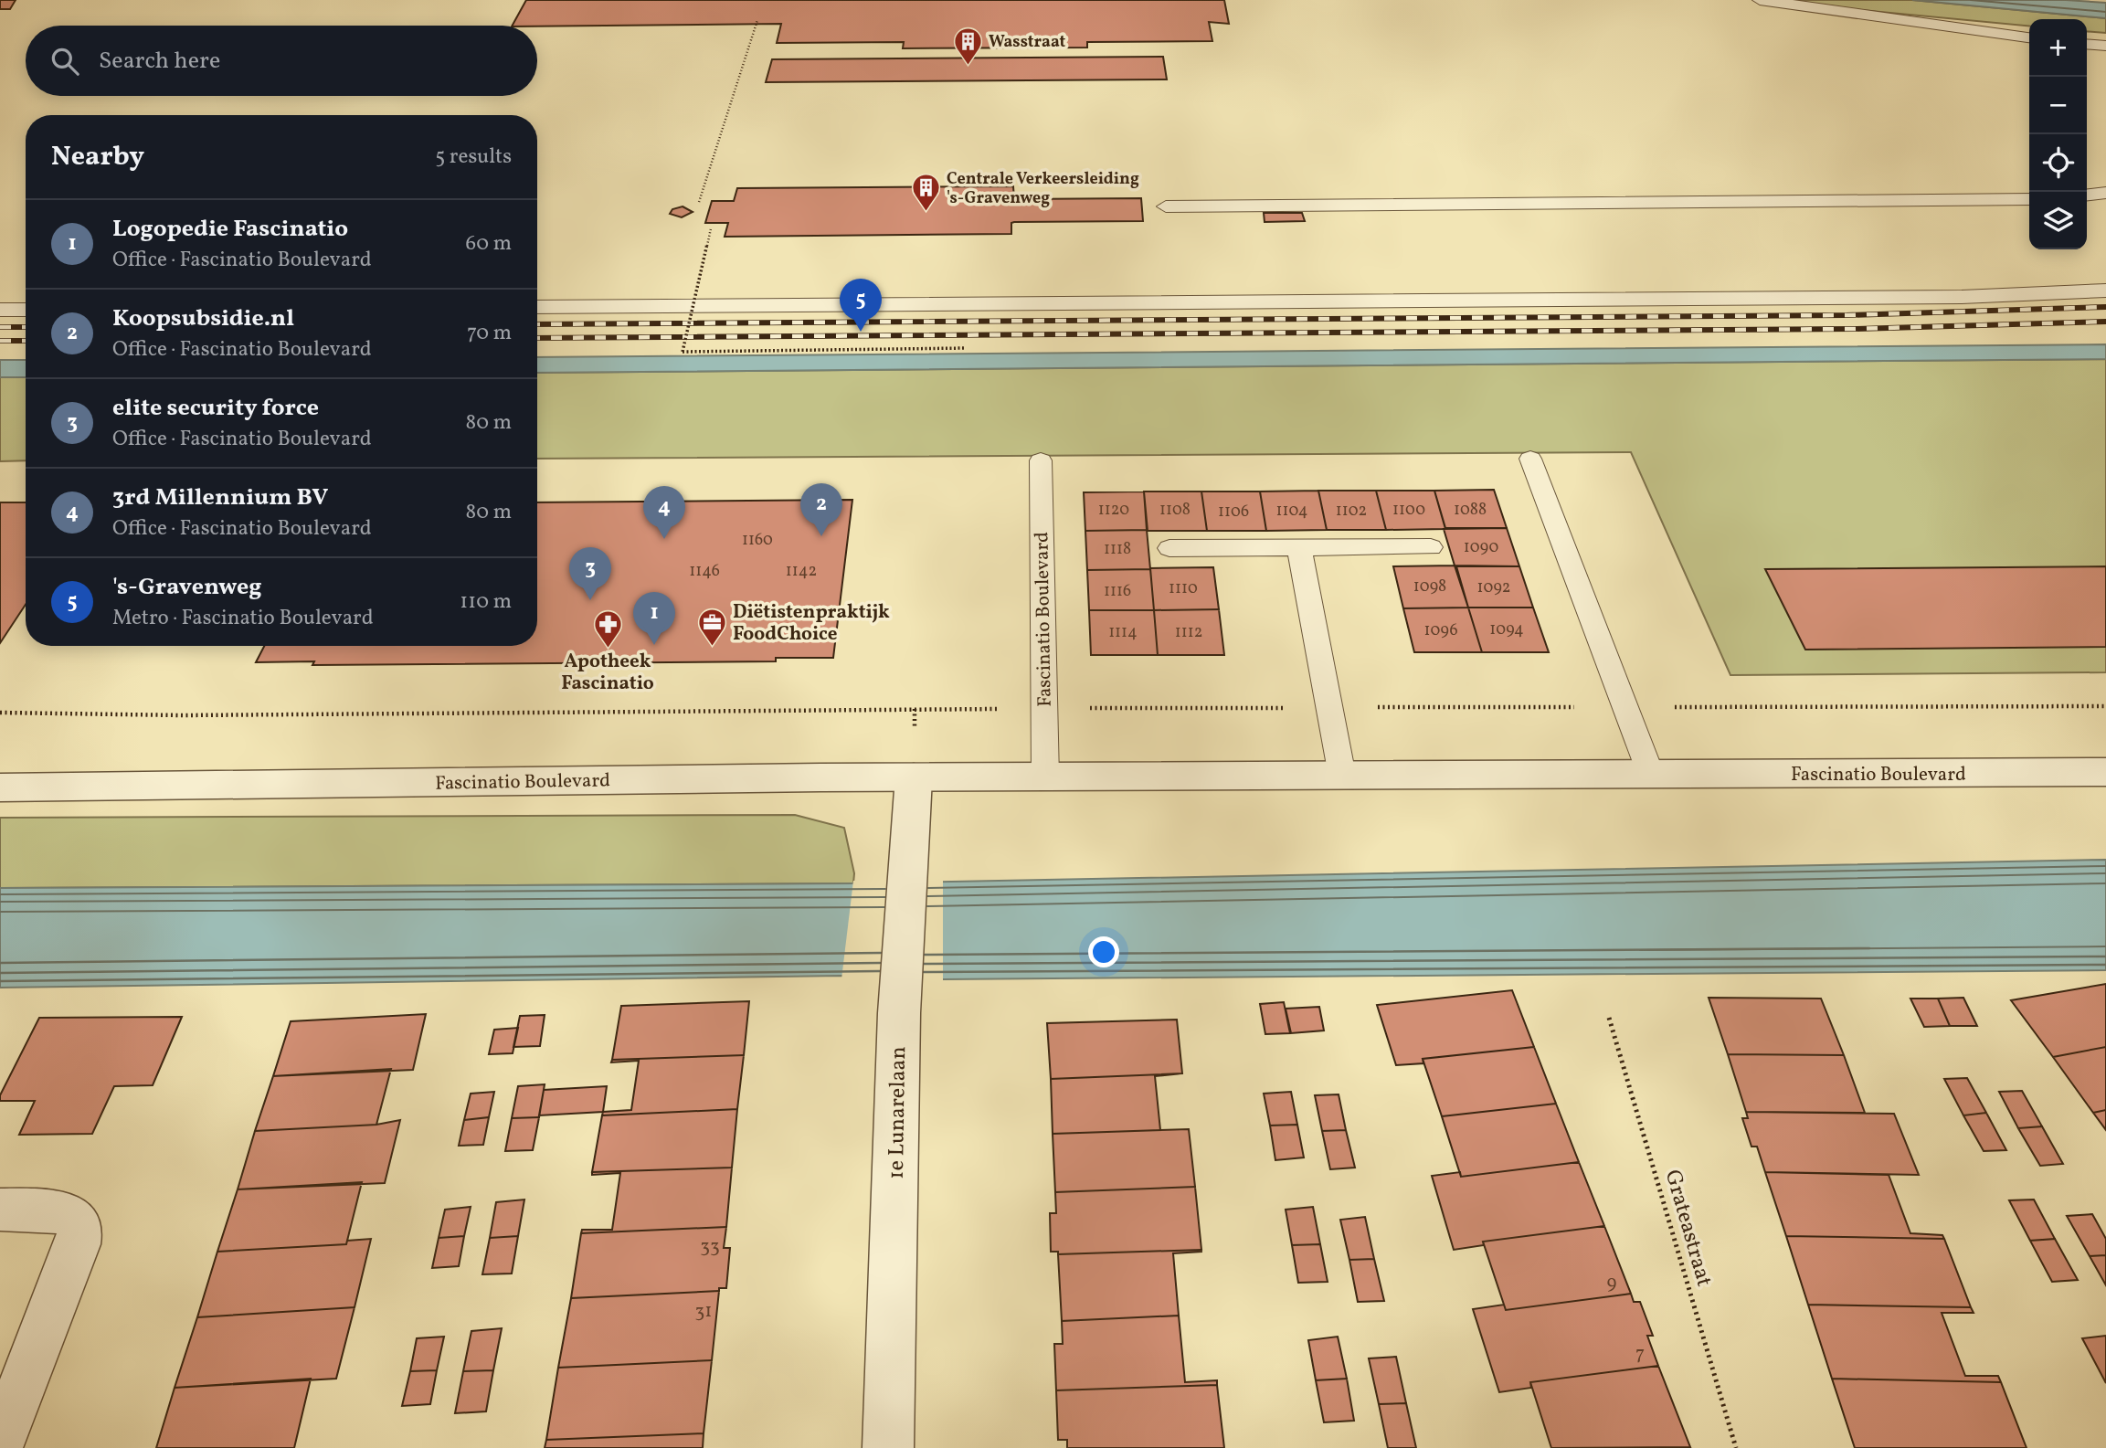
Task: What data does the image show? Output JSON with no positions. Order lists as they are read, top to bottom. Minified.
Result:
{"streets":{"street":["Fascinatio Boulevard","1e Lunarelaan"],"path":["Grateastraat"]},"crossings":[["Fascinatio Boulevard","1e Lunarelaan"]],"places":{"building":["Wasstraat","Centrale Verkeersleiding 's-Gravenweg"],"office":["Diëtistenpraktijk FoodChoice"],"pharmacy":["Apotheek Fascinatio"]},"house_numbers":["1120","1108","1100","1088","1104","1102","1106","1160","1090","1118","1146","1142","1098","1092","1110","1116","1094","1096","1114","1112","33","9","31","7"],"page":{"map_buttons":["+","−"],"search":"Search here","heading":["Nearby","5 results"],"list":[{"mark":"1","name":"Logopedie Fascinatio","note":"Office · Fascinatio Boulevard","value":"60 m"},{"mark":"2","name":"Koopsubsidie.nl","note":"Office · Fascinatio Boulevard","value":"70 m"},{"mark":"3","name":"elite security force","note":"Office · Fascinatio Boulevard","value":"80 m"},{"mark":"4","name":"3rd Millennium BV","note":"Office · Fascinatio Boulevard","value":"80 m"},{"mark":"5","name":"'s-Gravenweg","note":"Metro · Fascinatio Boulevard","value":"110 m"}],"pins":["5","2","4","3","1"]}}
